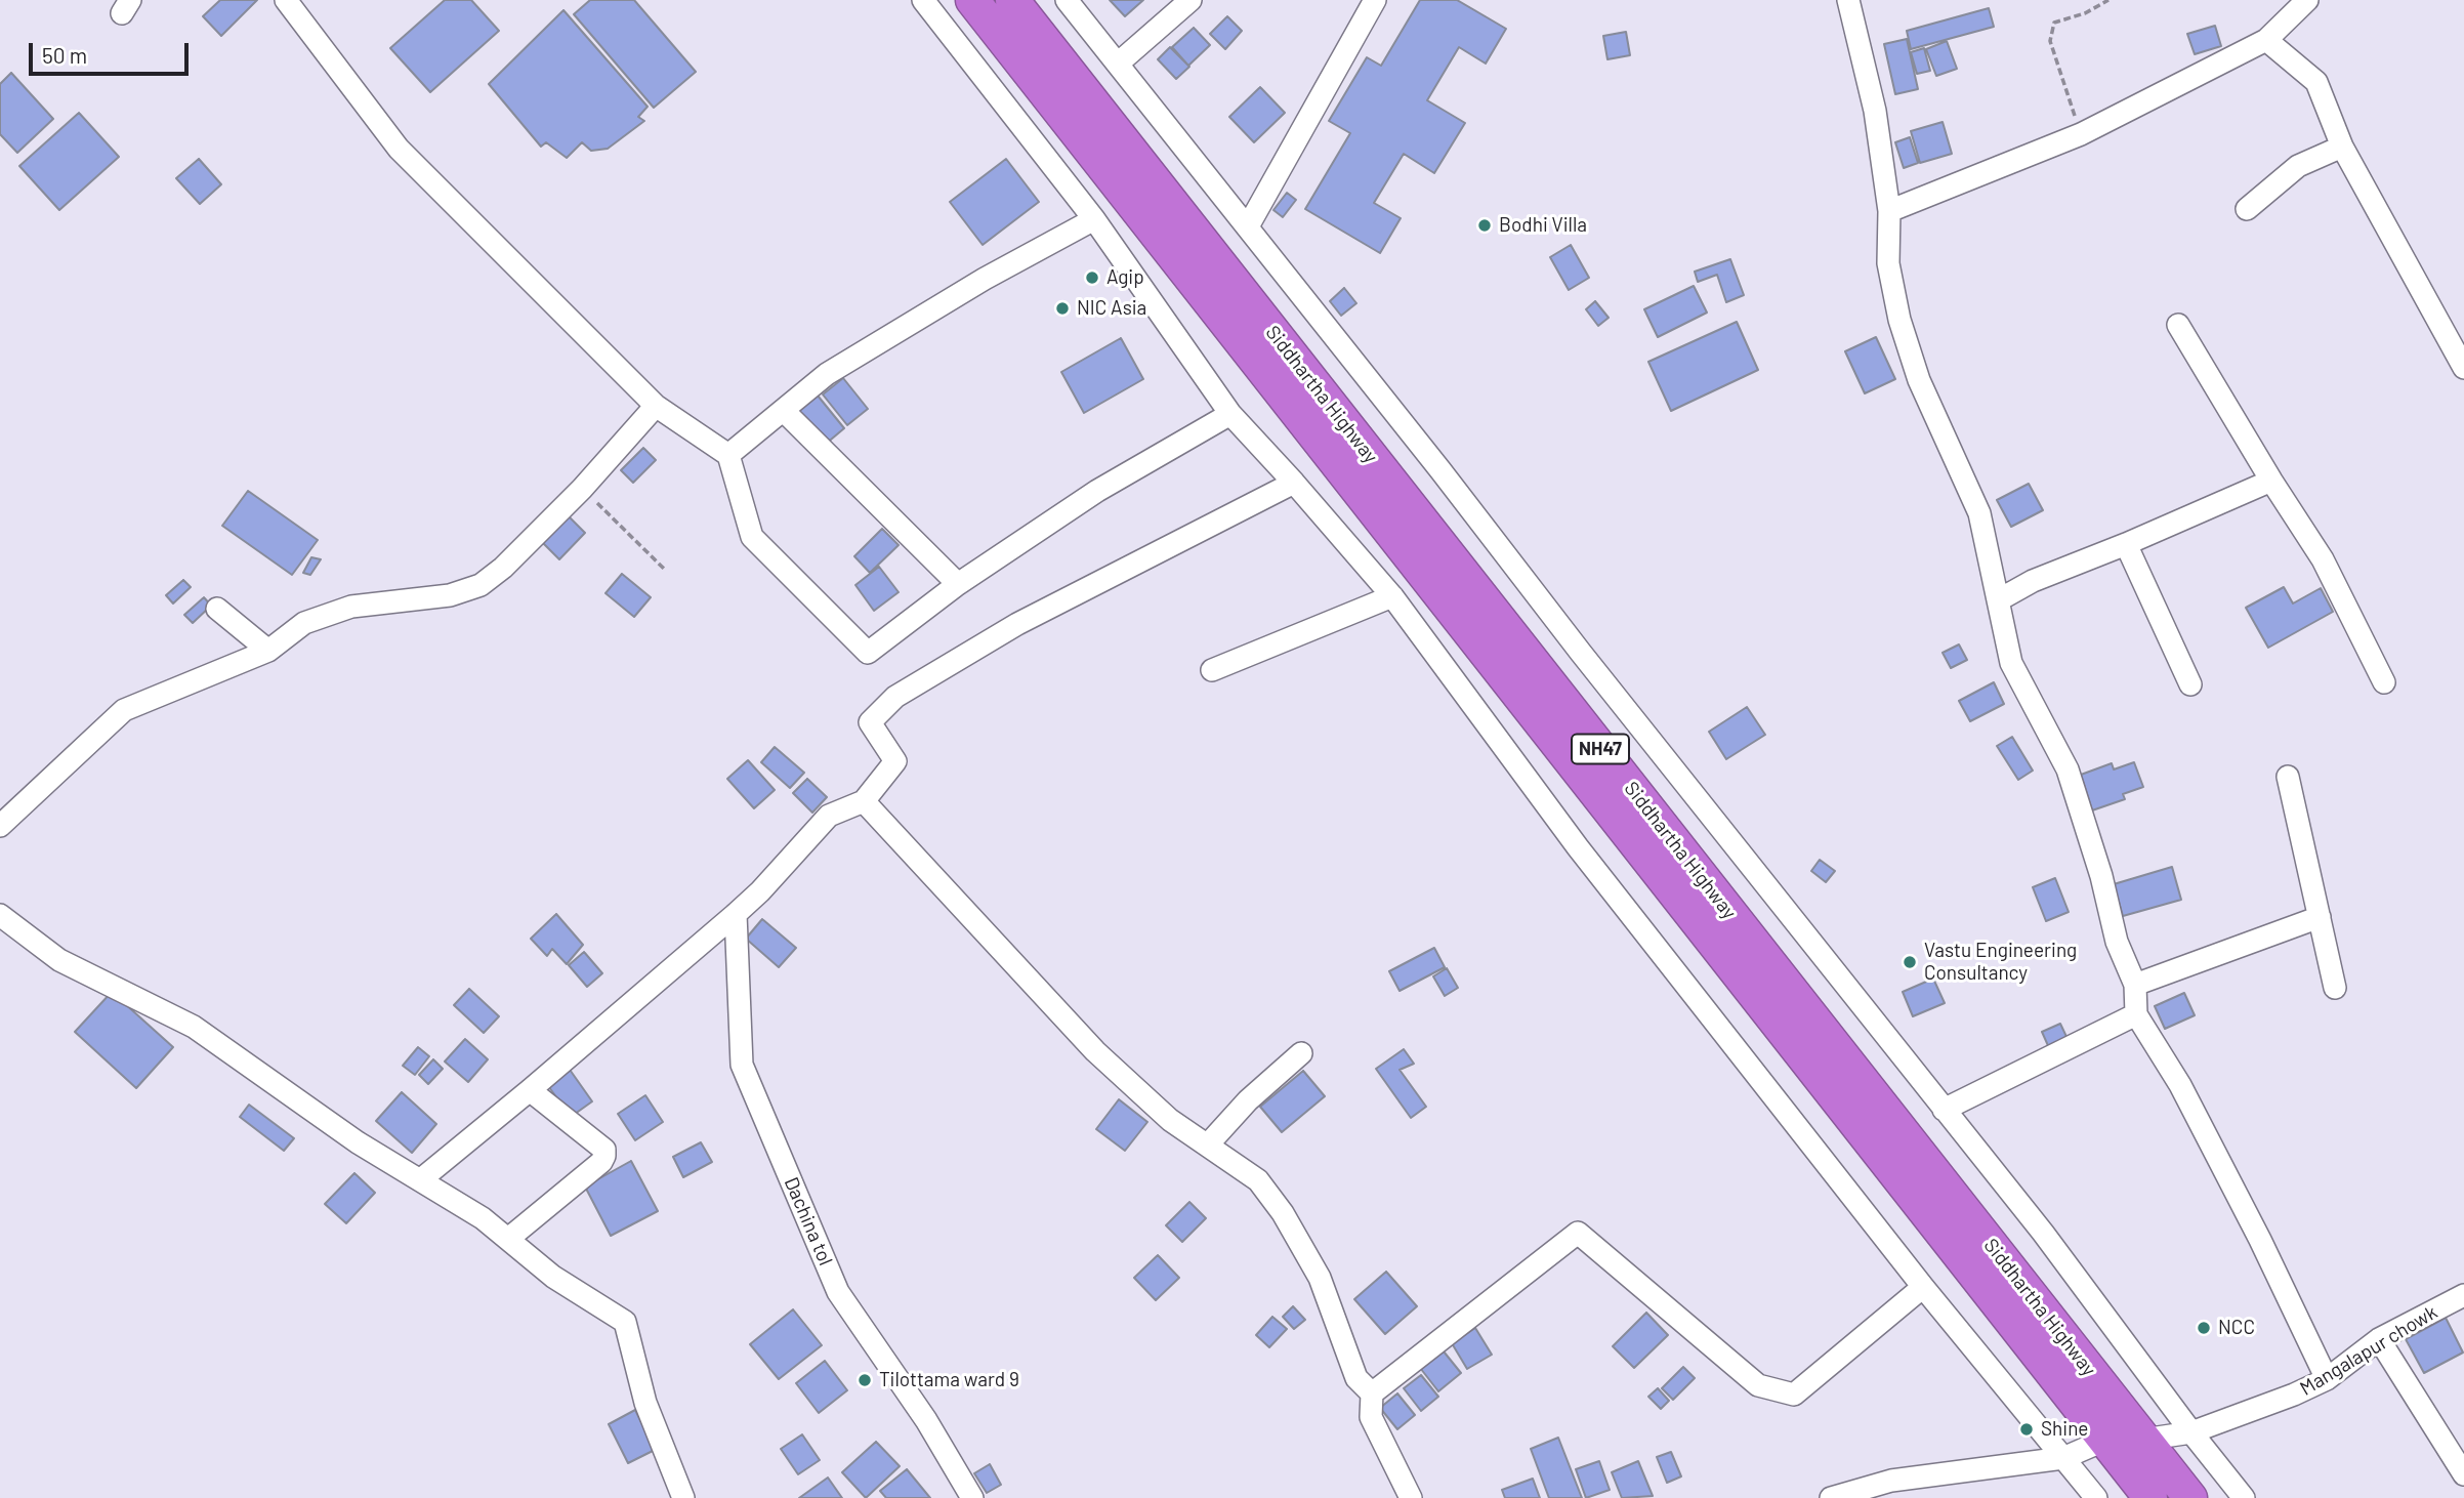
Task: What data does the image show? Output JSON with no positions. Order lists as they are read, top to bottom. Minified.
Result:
{"streets":{"highway":["Siddhartha Highway","NH47"],"street":["Dachina tol","Mangalapur chowk"]},"crossings":[["Siddhartha Highway","Mangalapur chowk"]],"places":["Bodhi Villa","Agip","NIC Asia","Vastu Engineering Consultancy","NCC","Tilottama ward 9","Shine"],"scale_bar":"50 m"}
